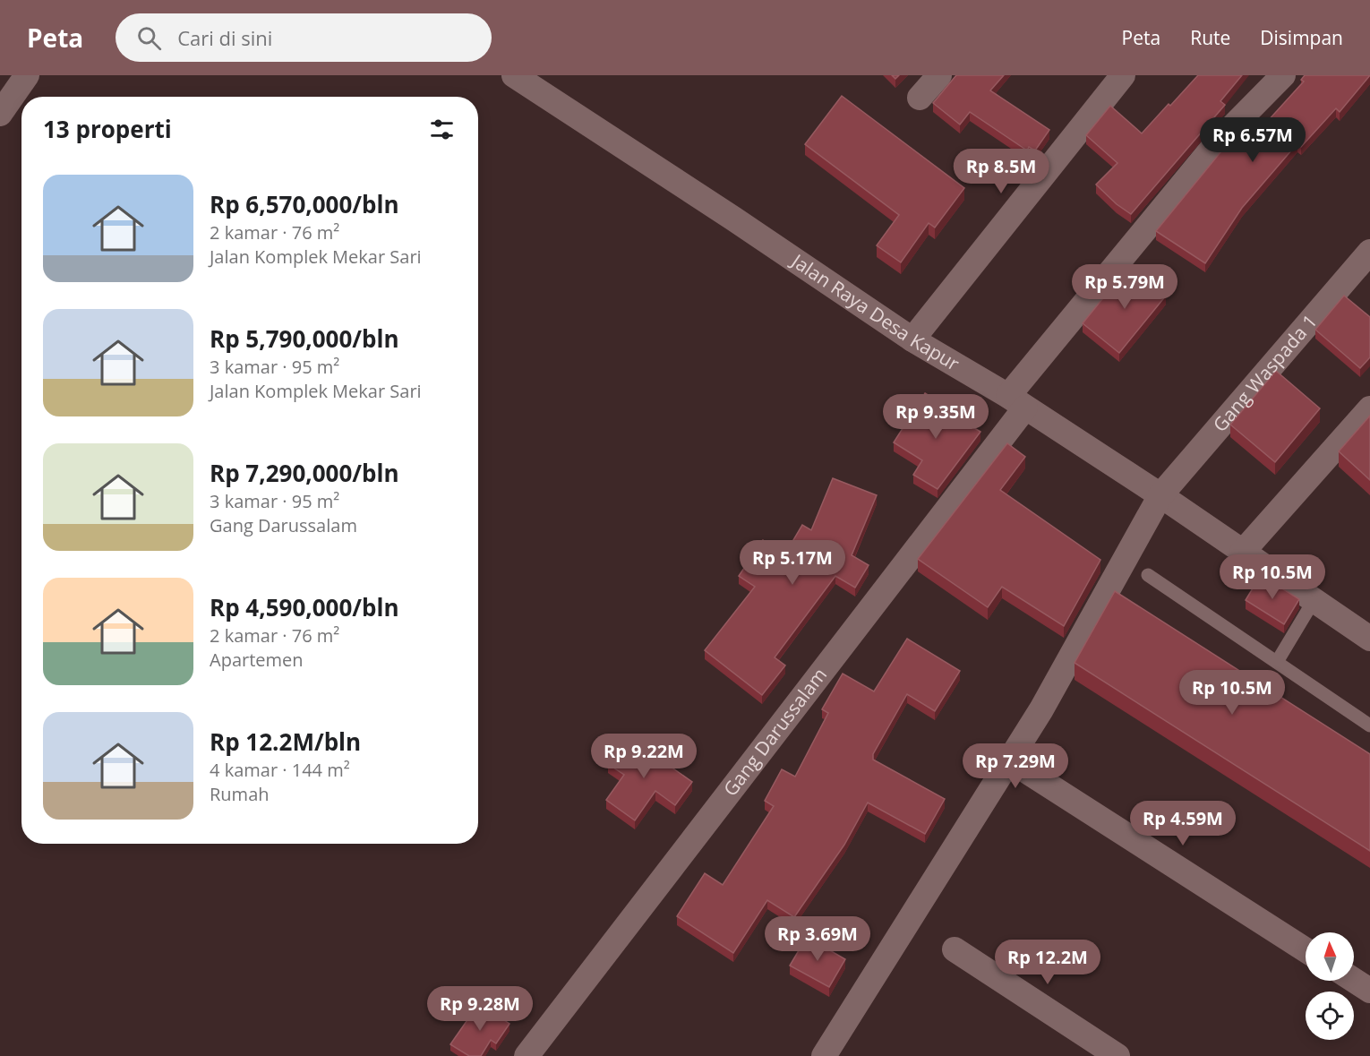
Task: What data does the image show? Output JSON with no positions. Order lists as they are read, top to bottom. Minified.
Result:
{"streets":{"street":["Jalan Raya Desa Kapur","Gang Waspada 1","Gang Darussalam"]},"crossings":[["Jalan Raya Desa Kapur","Gang Waspada 1"],["Jalan Raya Desa Kapur","Gang Darussalam"]],"north":"top","page":{"header":"Peta","search":"Cari di sini","nav":["Peta","Rute","Disimpan"],"heading":"13 properti","price":["Rp 6.57M","Rp 8.5M","Rp 5.79M","Rp 9.35M","Rp 5.17M","Rp 10.5M","Rp 10.5M","Rp 9.22M","Rp 7.29M","Rp 4.59M","Rp 3.69M","Rp 12.2M","Rp 9.28M"],"list":[{"name":"Rp 6,570,000/bln","note":"2 kamar · 76 m² · Jalan Komplek Mekar Sari"},{"name":"Rp 5,790,000/bln","note":"3 kamar · 95 m² · Jalan Komplek Mekar Sari"},{"name":"Rp 7,290,000/bln","note":"3 kamar · 95 m² · Gang Darussalam"},{"name":"Rp 4,590,000/bln","note":"2 kamar · 76 m² · Apartemen"},{"name":"Rp 12.2M/bln","note":"4 kamar · 144 m² · Rumah"}]}}
